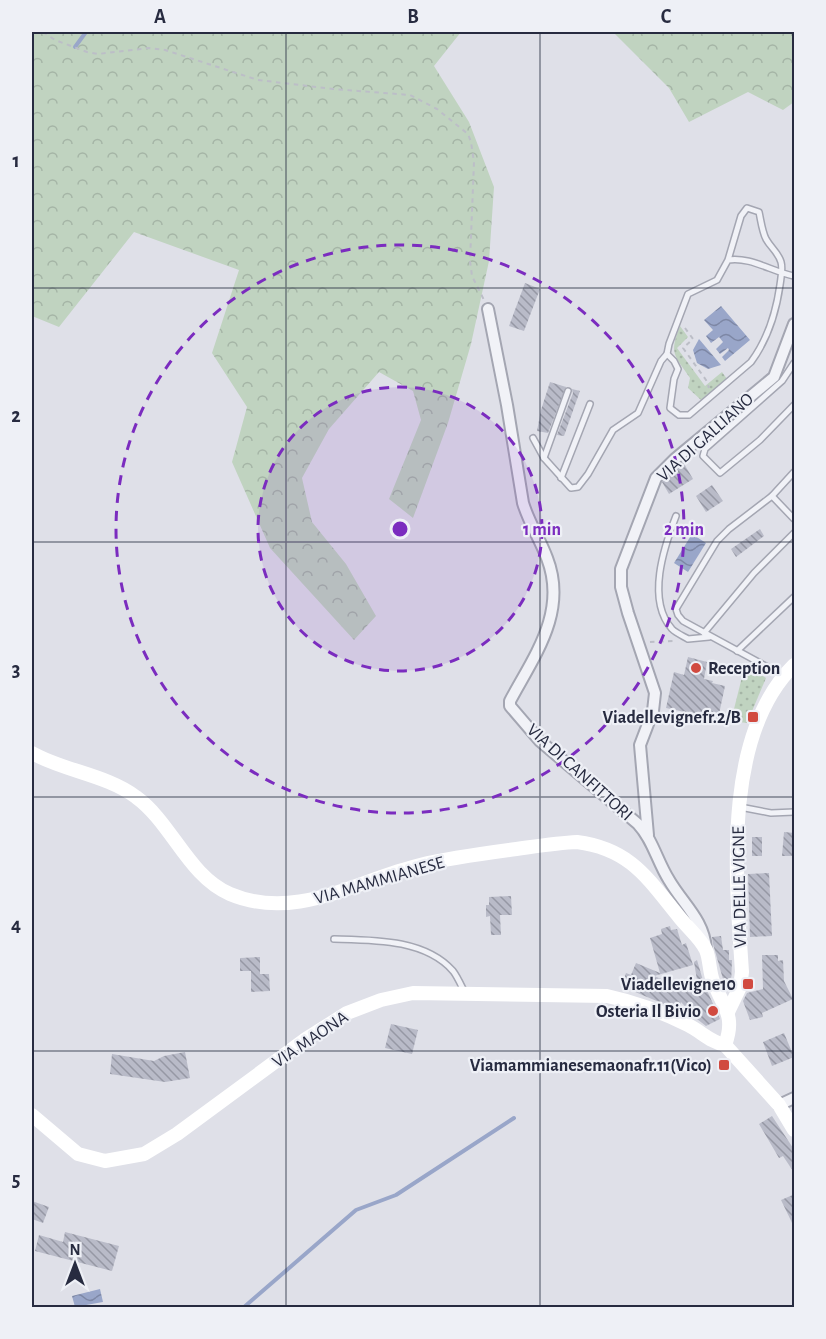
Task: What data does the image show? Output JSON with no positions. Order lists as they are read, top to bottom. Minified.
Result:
{"streets":{"main road":["VIA MAMMIANESE","VIA DELLE VIGNE","VIA MAONA"],"street":["VIA DI GALLIANO","VIA DI CANFITTORI"]},"crossings":[["VIA DI GALLIANO","VIA DI CANFITTORI"],["VIA DI CANFITTORI","VIA MAMMIANESE"],["VIA MAMMIANESE","VIA DELLE VIGNE"],["VIA MAMMIANESE","VIA MAONA"]],"places":{"other":["Reception","Osteria Il Bivio"],"transit":["Viadellevignefr.2/B","Viadellevigne10","Viamammianesemaonafr.11(Vico)"]},"north":"top","grid":{"columns":["A","B","C"],"rows":["1","2","3","4","5"]},"rings":["1 min","2 min"]}
